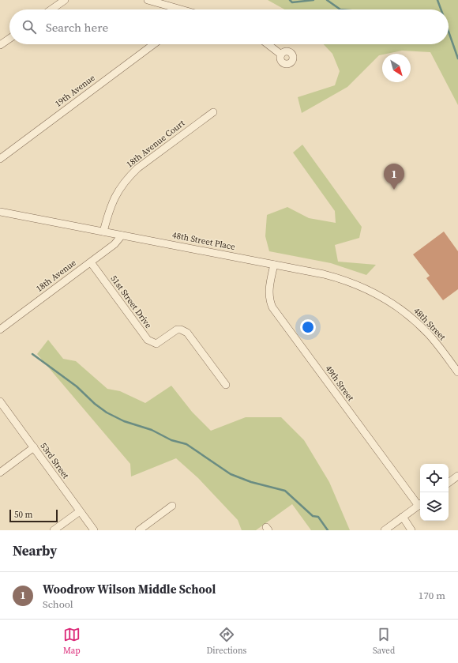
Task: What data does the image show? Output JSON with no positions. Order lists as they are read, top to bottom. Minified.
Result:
{"streets":{"street":["19th Avenue","18th Avenue Court","48th Street Place","18th Avenue","51st Street Drive","48th Street","49th Street","53rd Street"]},"crossings":[["18th Avenue Court","48th Street Place"],["48th Street Place","18th Avenue"],["48th Street Place","48th Street"],["48th Street Place","49th Street"],["18th Avenue","51st Street Drive"]],"scale_bar":"50 m","north":"bottom right","page":{"search":"Search here","pins":"1","scale":"50 m","heading":"Nearby","list":[{"mark":"1","name":"Woodrow Wilson Middle School","note":"School","value":"170 m"}],"nav":["Map","Directions","Saved"]}}
